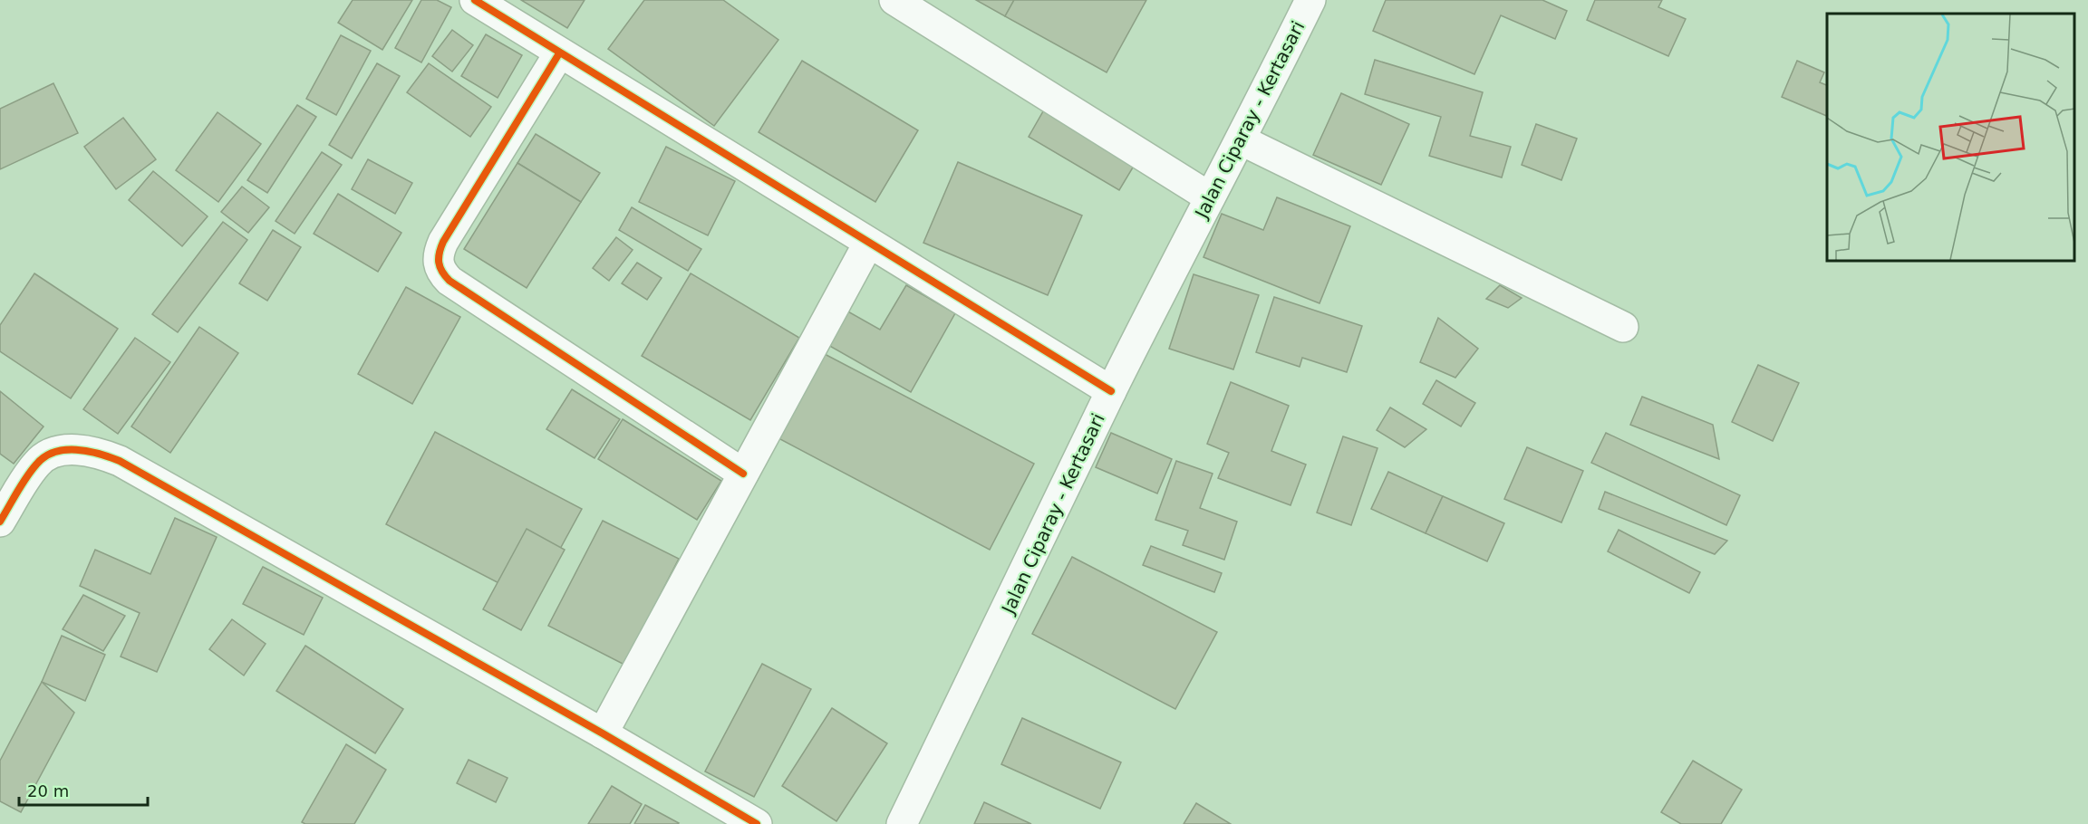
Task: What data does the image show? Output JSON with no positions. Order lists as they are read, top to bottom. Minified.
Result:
{"streets":{"street":["Jalan Ciparay - Kertasari"]},"scale_bar":"20 m"}
